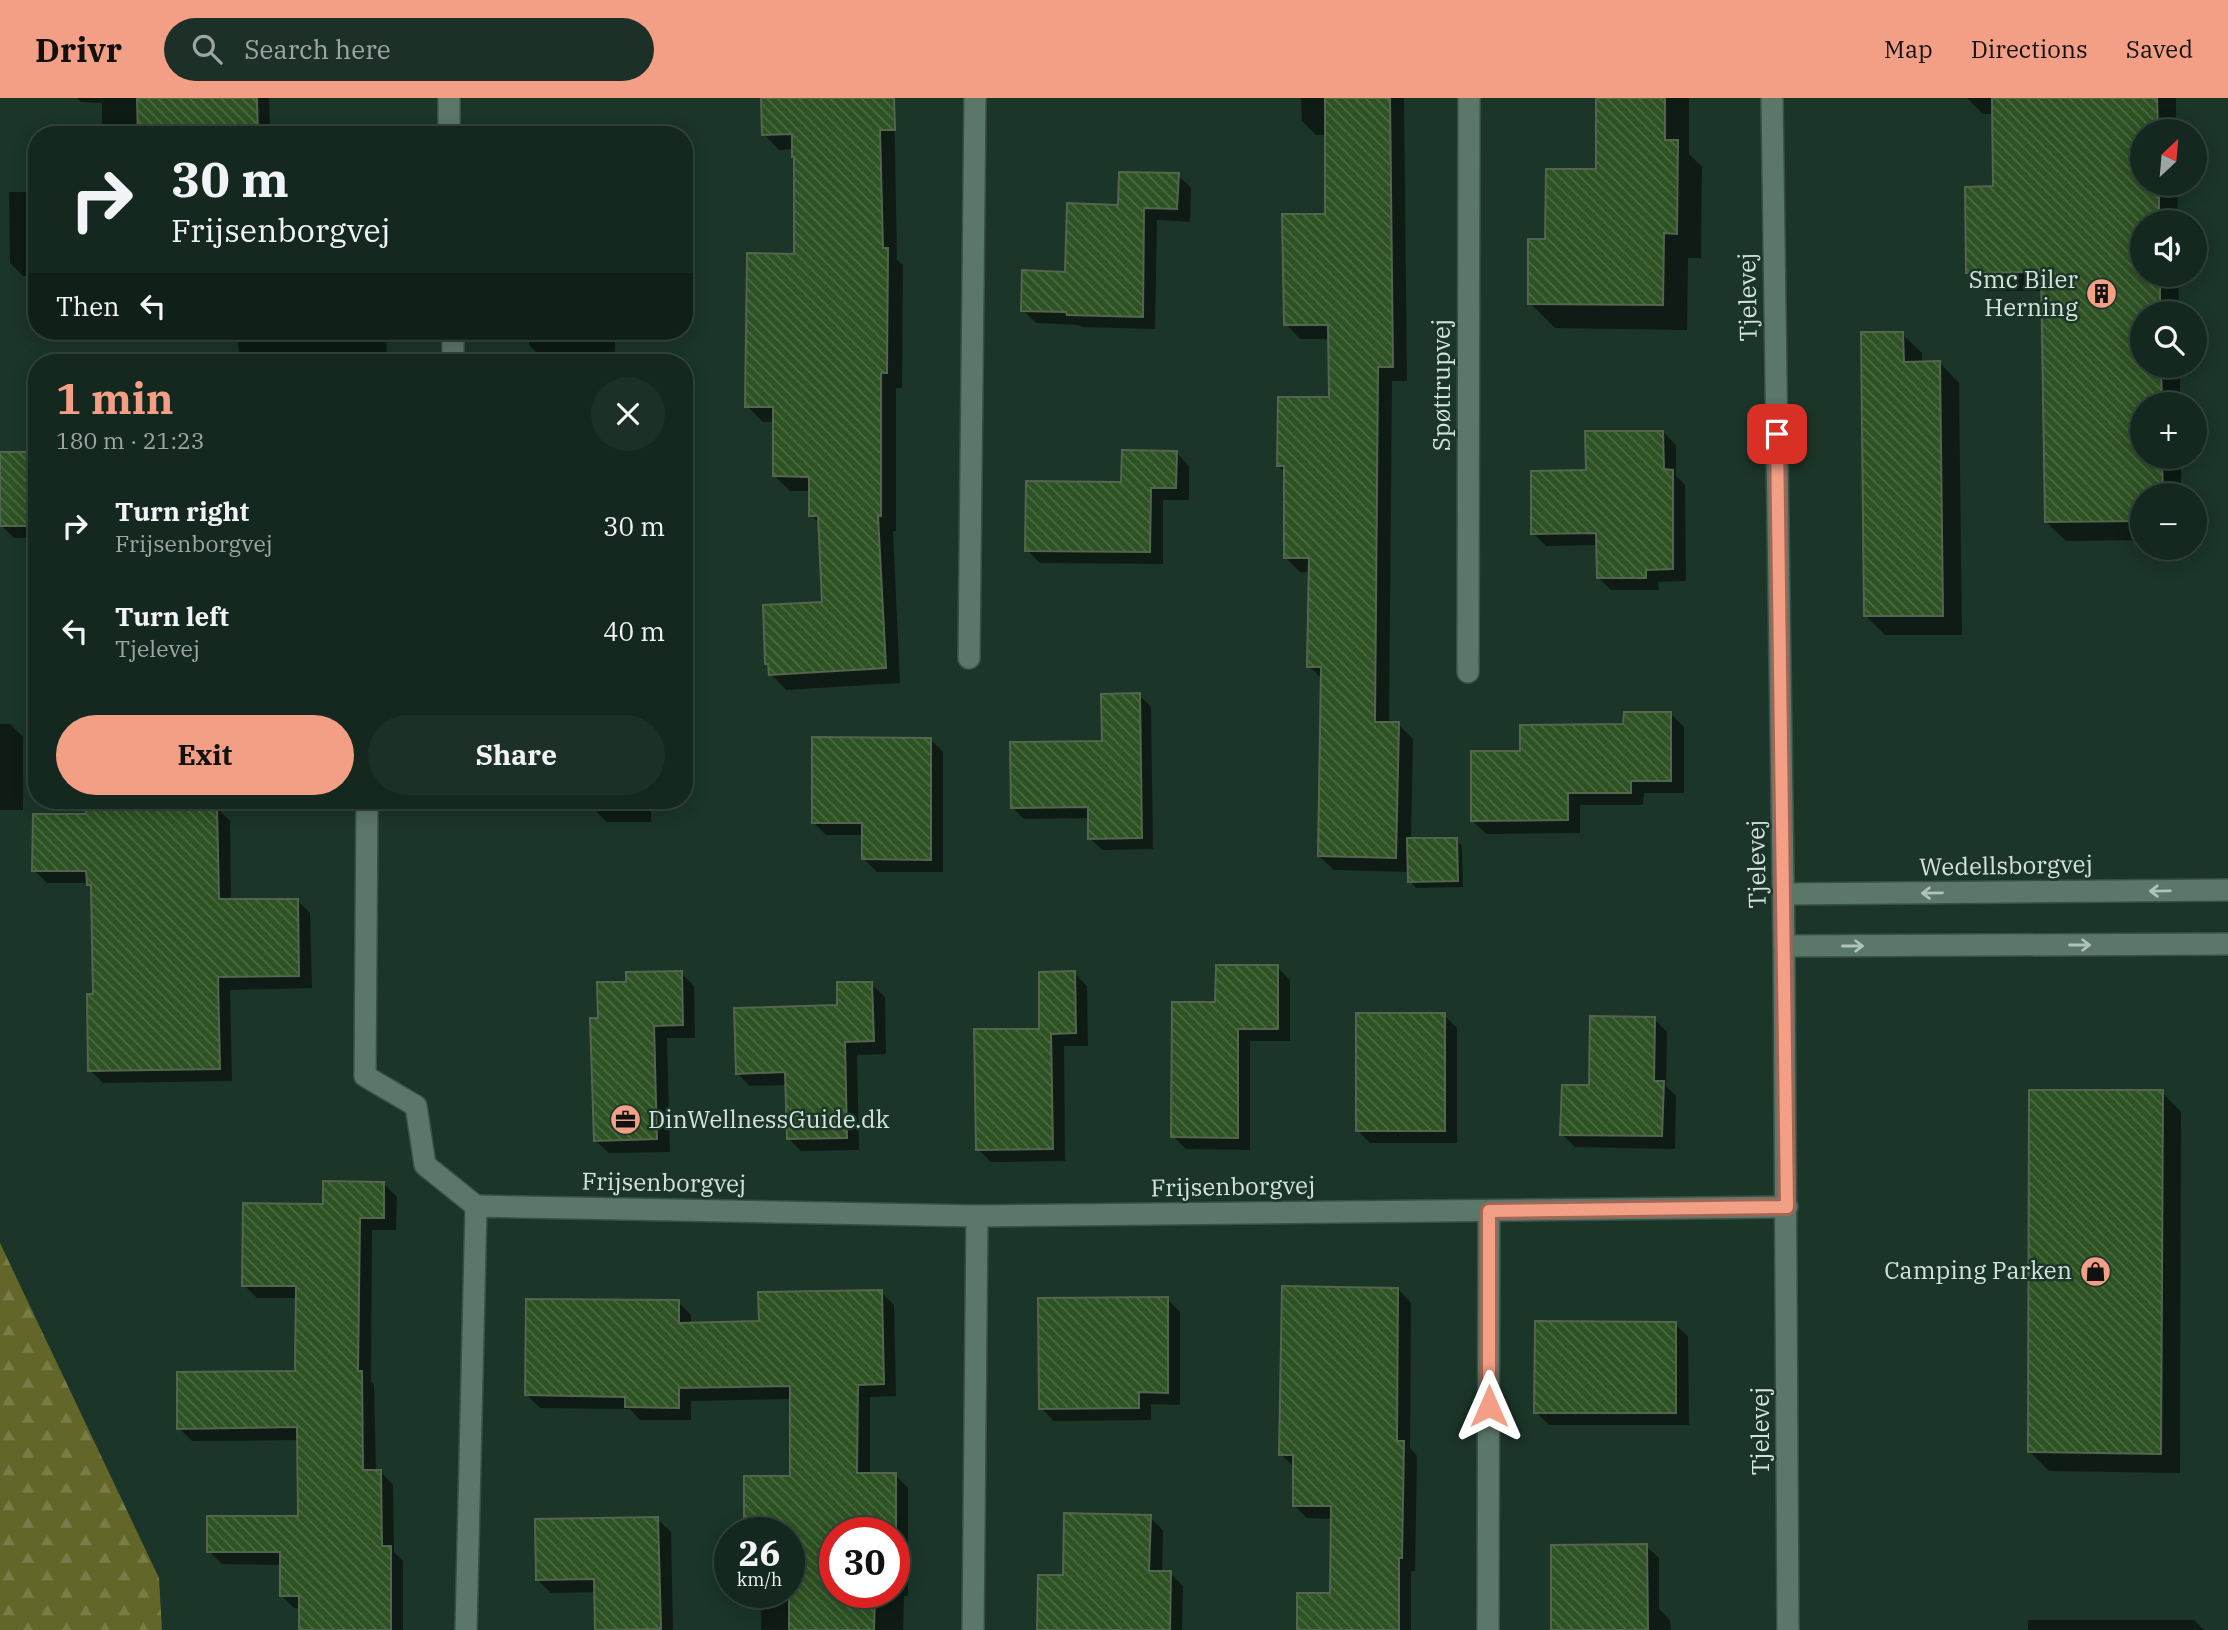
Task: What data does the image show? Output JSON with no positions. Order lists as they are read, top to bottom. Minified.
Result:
{"streets":{"street":["Tjelevej","Spøttrupvej","Wedellsborgvej","Frijsenborgvej"]},"crossings":[["Tjelevej","Wedellsborgvej"],["Tjelevej","Frijsenborgvej"]],"places":{"building":["Smc Biler Herning"],"office":["DinWellnessGuide.dk"],"shop":["Camping Parken"]},"north":"top right","page":{"header":"Drivr","search":"Search here","nav":["Map","Directions","Saved"],"map_buttons":["+","−"],"turn":["30 m","Frijsenborgvej"],"then":"Then","heading":["1 min","180 m · 21:23"],"list":[{"name":"Turn right","note":"Frijsenborgvej","value":"30 m"},{"name":"Turn left","note":"Tjelevej","value":"40 m"}],"buttons":["Exit","Share"],"speed":"26 km/h","limit":"30"}}
